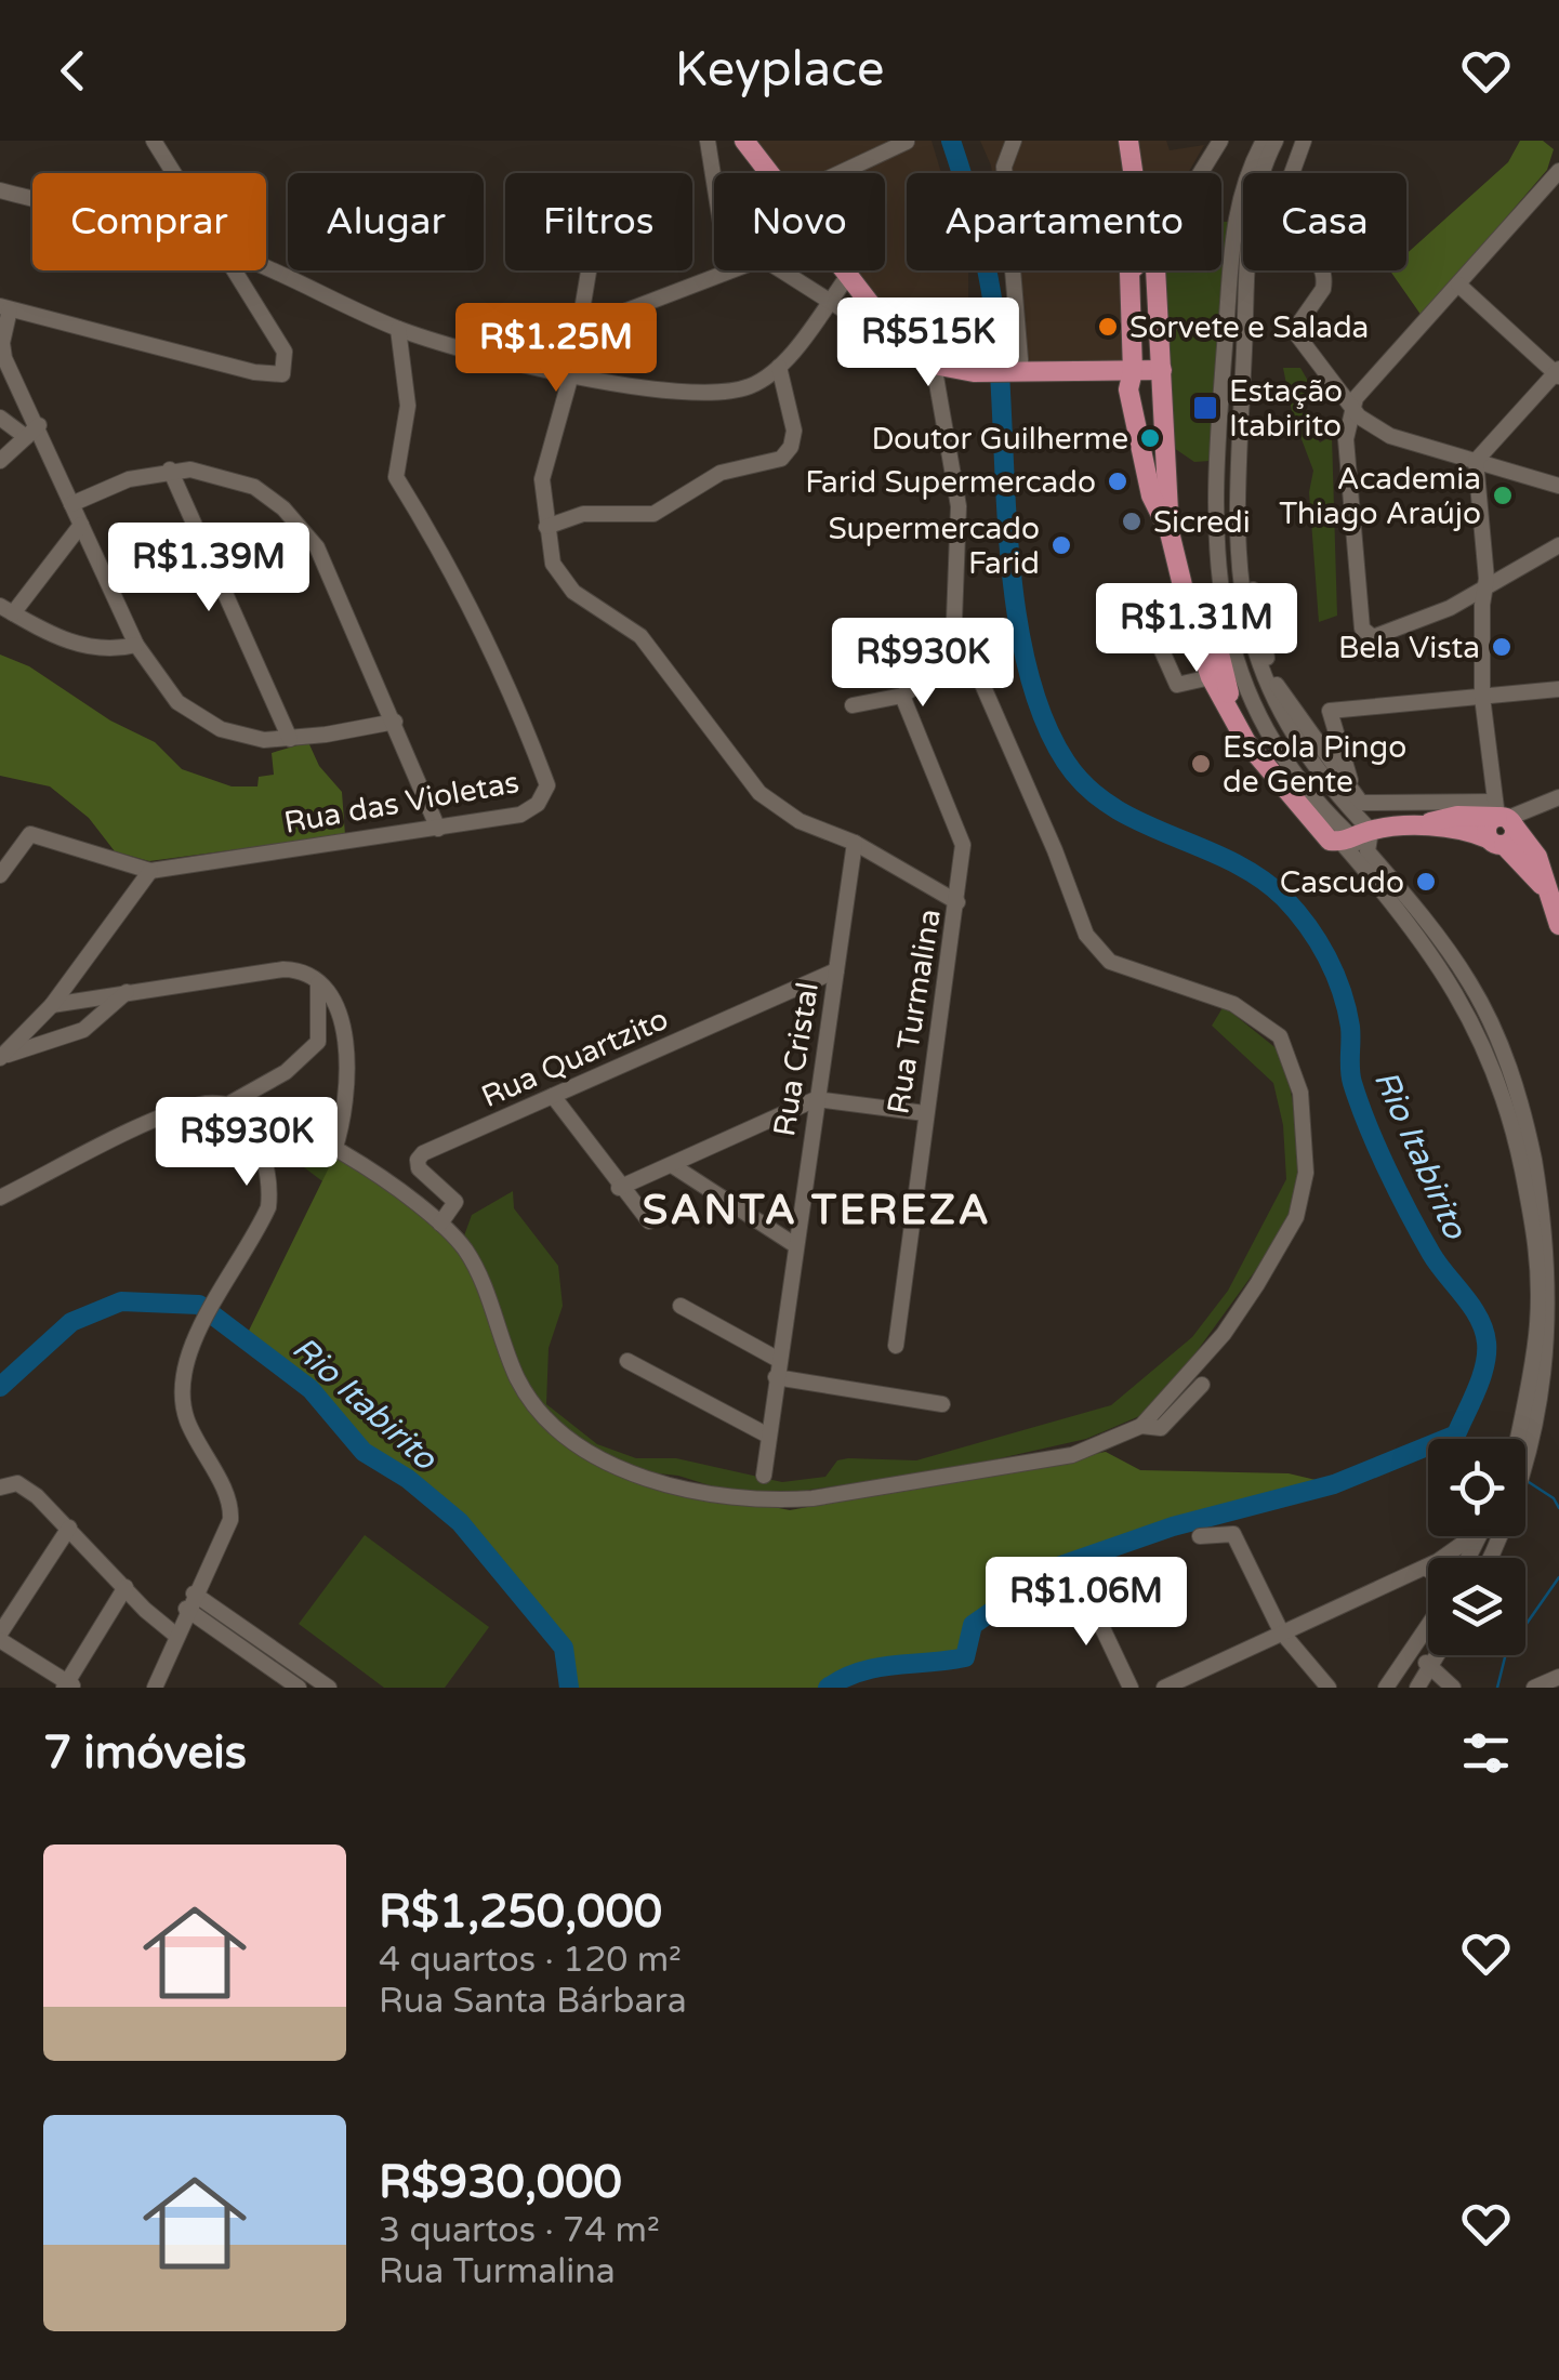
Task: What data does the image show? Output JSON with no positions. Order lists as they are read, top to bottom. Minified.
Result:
{"streets":{"street":["Rua das Violetas","Rua Turmalina","Rua Quartzito","Rua Cristal"]},"crossings":[["Rua Quartzito","Rua Cristal"]],"districts":["SANTA TEREZA"],"water":["Rio Itabirito"],"places":{"other":["Sorvete e Salada","Doutor Guilherme","Farid Supermercado","Academia Thiago Araújo","Sicredi","Supermercado Farid","Bela Vista","Escola Pingo de Gente","Cascudo"],"transit":["Estação Itabirito"]},"page":{"header":"Keyplace","chip":["Comprar","Alugar","Filtros","Novo","Apartamento","Casa"],"price":["R$515K","R$1.25M","R$1.39M","R$1.31M","R$930K","R$930K","R$1.06M"],"heading":"7 imóveis","list":[{"name":"R$1,250,000","note":"4 quartos · 120 m² · Rua Santa Bárbara"},{"name":"R$930,000","note":"3 quartos · 74 m² · Rua Turmalina"}]}}
